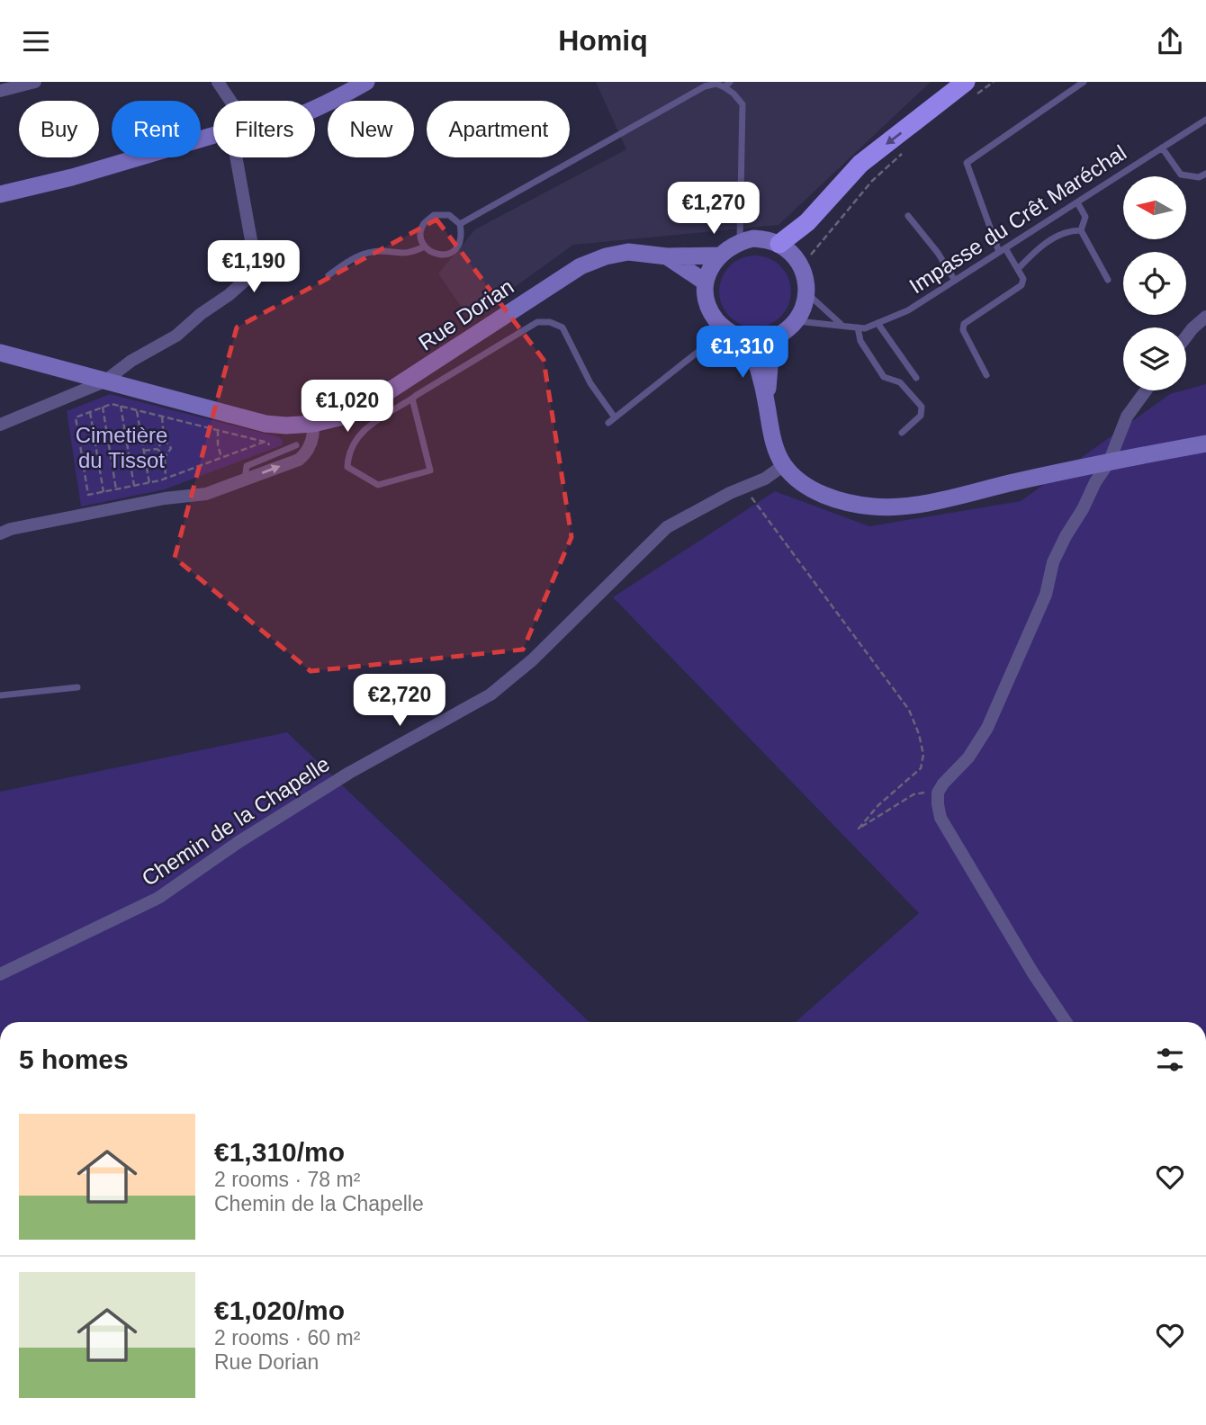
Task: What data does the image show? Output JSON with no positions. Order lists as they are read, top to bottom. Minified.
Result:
{"streets":{"main road":["Rue Dorian"],"street":["Chemin de la Chapelle"],"lane":["Impasse du Crêt Maréchal"]},"crossings":[["Impasse du Crêt Maréchal","Rue Dorian"]],"parks":["Cimetière du Tissot"],"north":"left","page":{"header":"Homiq","chip":["Buy","Rent","Filters","New","Apartment"],"price":["€1,270","€1,190","€1,310","€1,020","€2,720"],"heading":"5 homes","list":[{"name":"€1,310/mo","note":"2 rooms · 78 m² · Chemin de la Chapelle"},{"name":"€1,020/mo","note":"2 rooms · 60 m² · Rue Dorian"}]}}
